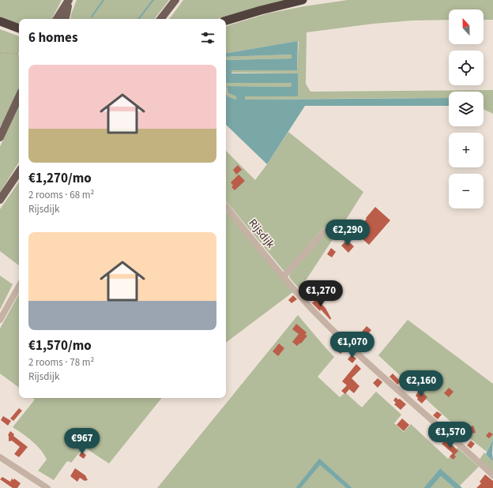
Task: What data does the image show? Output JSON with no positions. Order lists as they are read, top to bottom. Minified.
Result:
{"streets":{"street":["Rijsdijk"]},"north":"top","page":{"map_buttons":["+","−"],"heading":"6 homes","list":[{"name":"€1,270/mo","note":"2 rooms · 68 m² · Rijsdijk"},{"name":"€1,570/mo","note":"2 rooms · 78 m² · Rijsdijk"}],"price":["€2,290","€1,270","€1,070","€2,160","€1,570","€967"]}}
